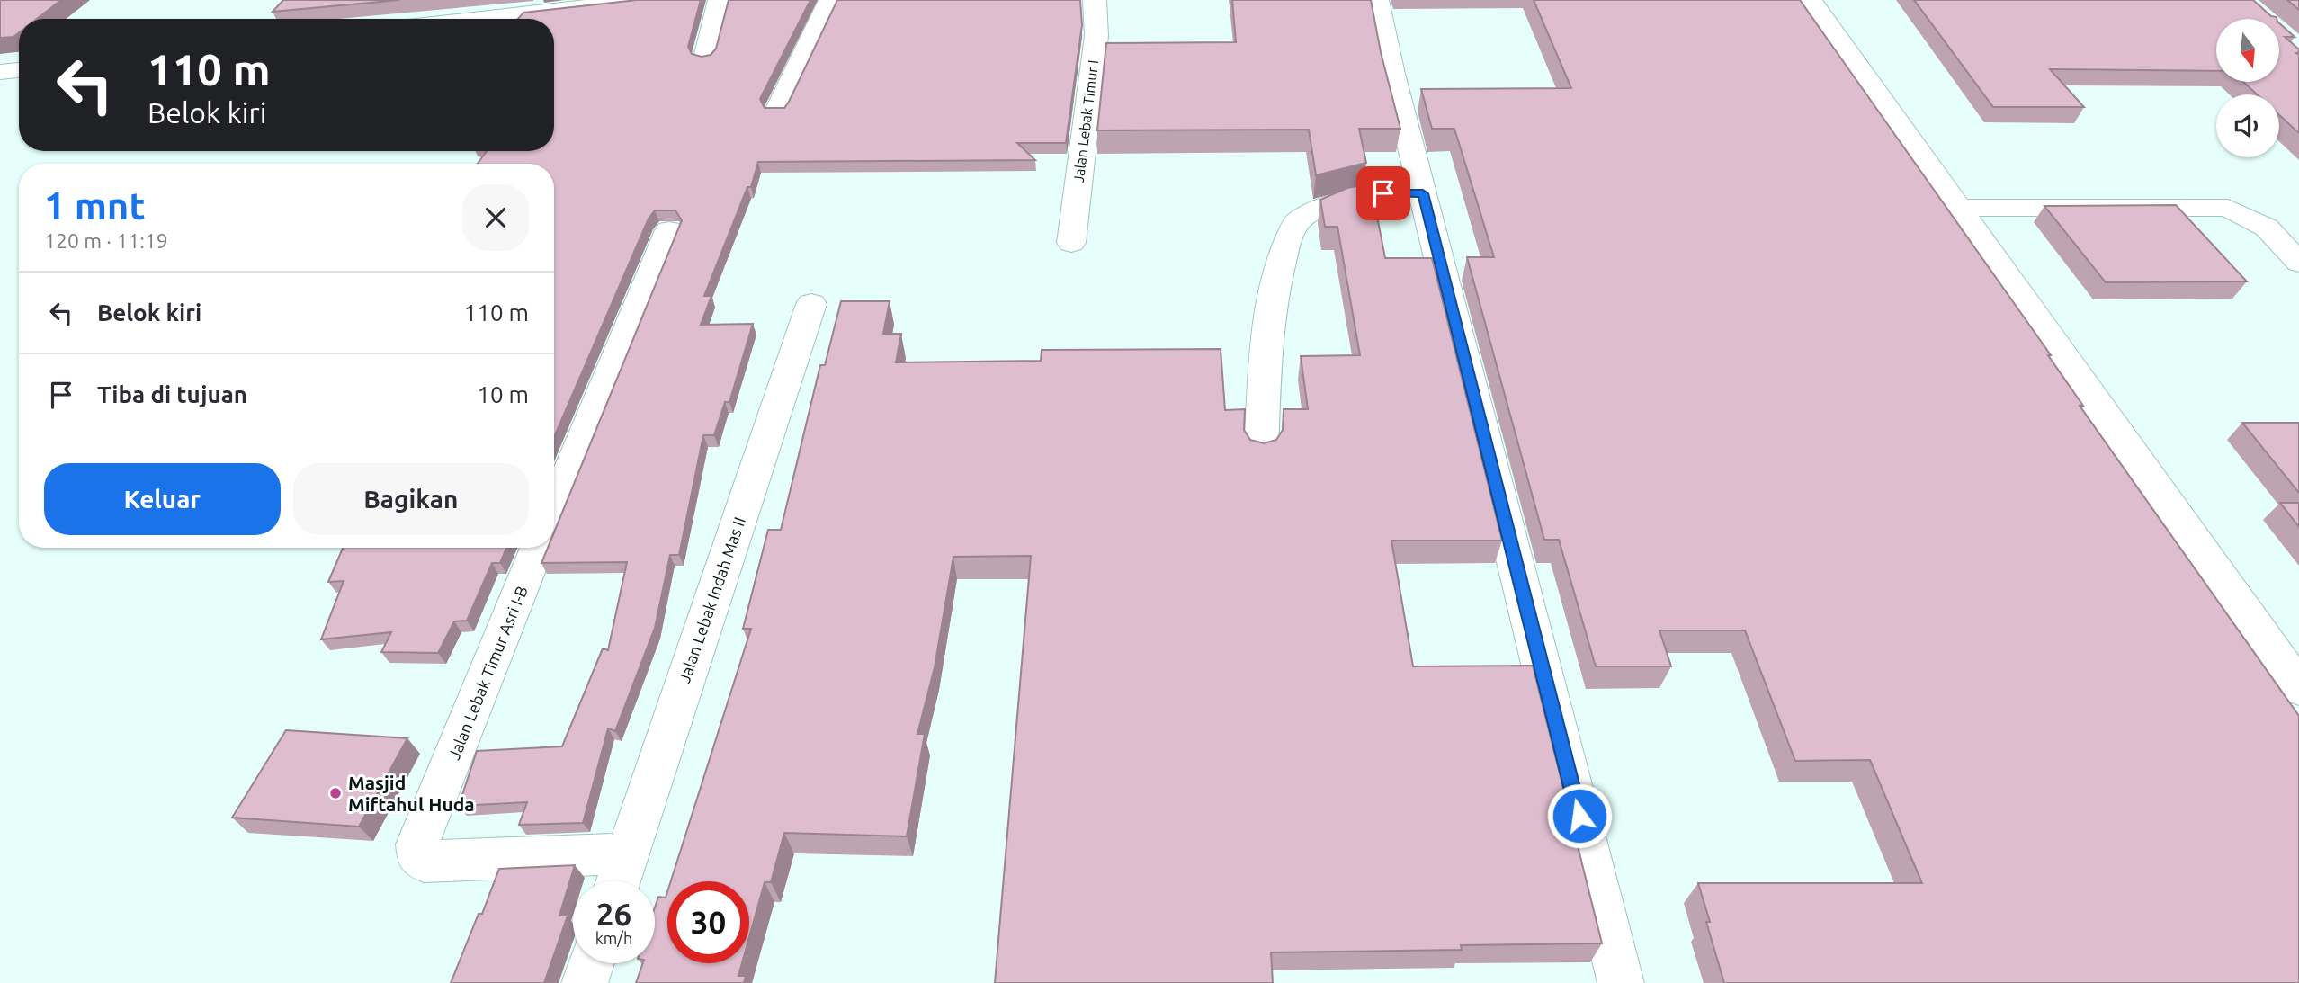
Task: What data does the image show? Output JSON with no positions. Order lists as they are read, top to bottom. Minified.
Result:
{"streets":{"street":["Jalan Lebak Timur I","Jalan Lebak Indah Mas II","Jalan Lebak Timur Asri I-B"]},"crossings":[["Jalan Lebak Indah Mas II","Jalan Lebak Timur Asri I-B"]],"places":["Masjid Miftahul Huda"],"north":"bottom","page":{"turn":["110 m","Belok kiri"],"heading":["1 mnt","120 m · 11:19"],"list":[{"name":"Belok kiri","value":"110 m"},{"name":"Tiba di tujuan","value":"10 m"}],"buttons":["Keluar","Bagikan"],"speed":"26 km/h","limit":"30"}}
